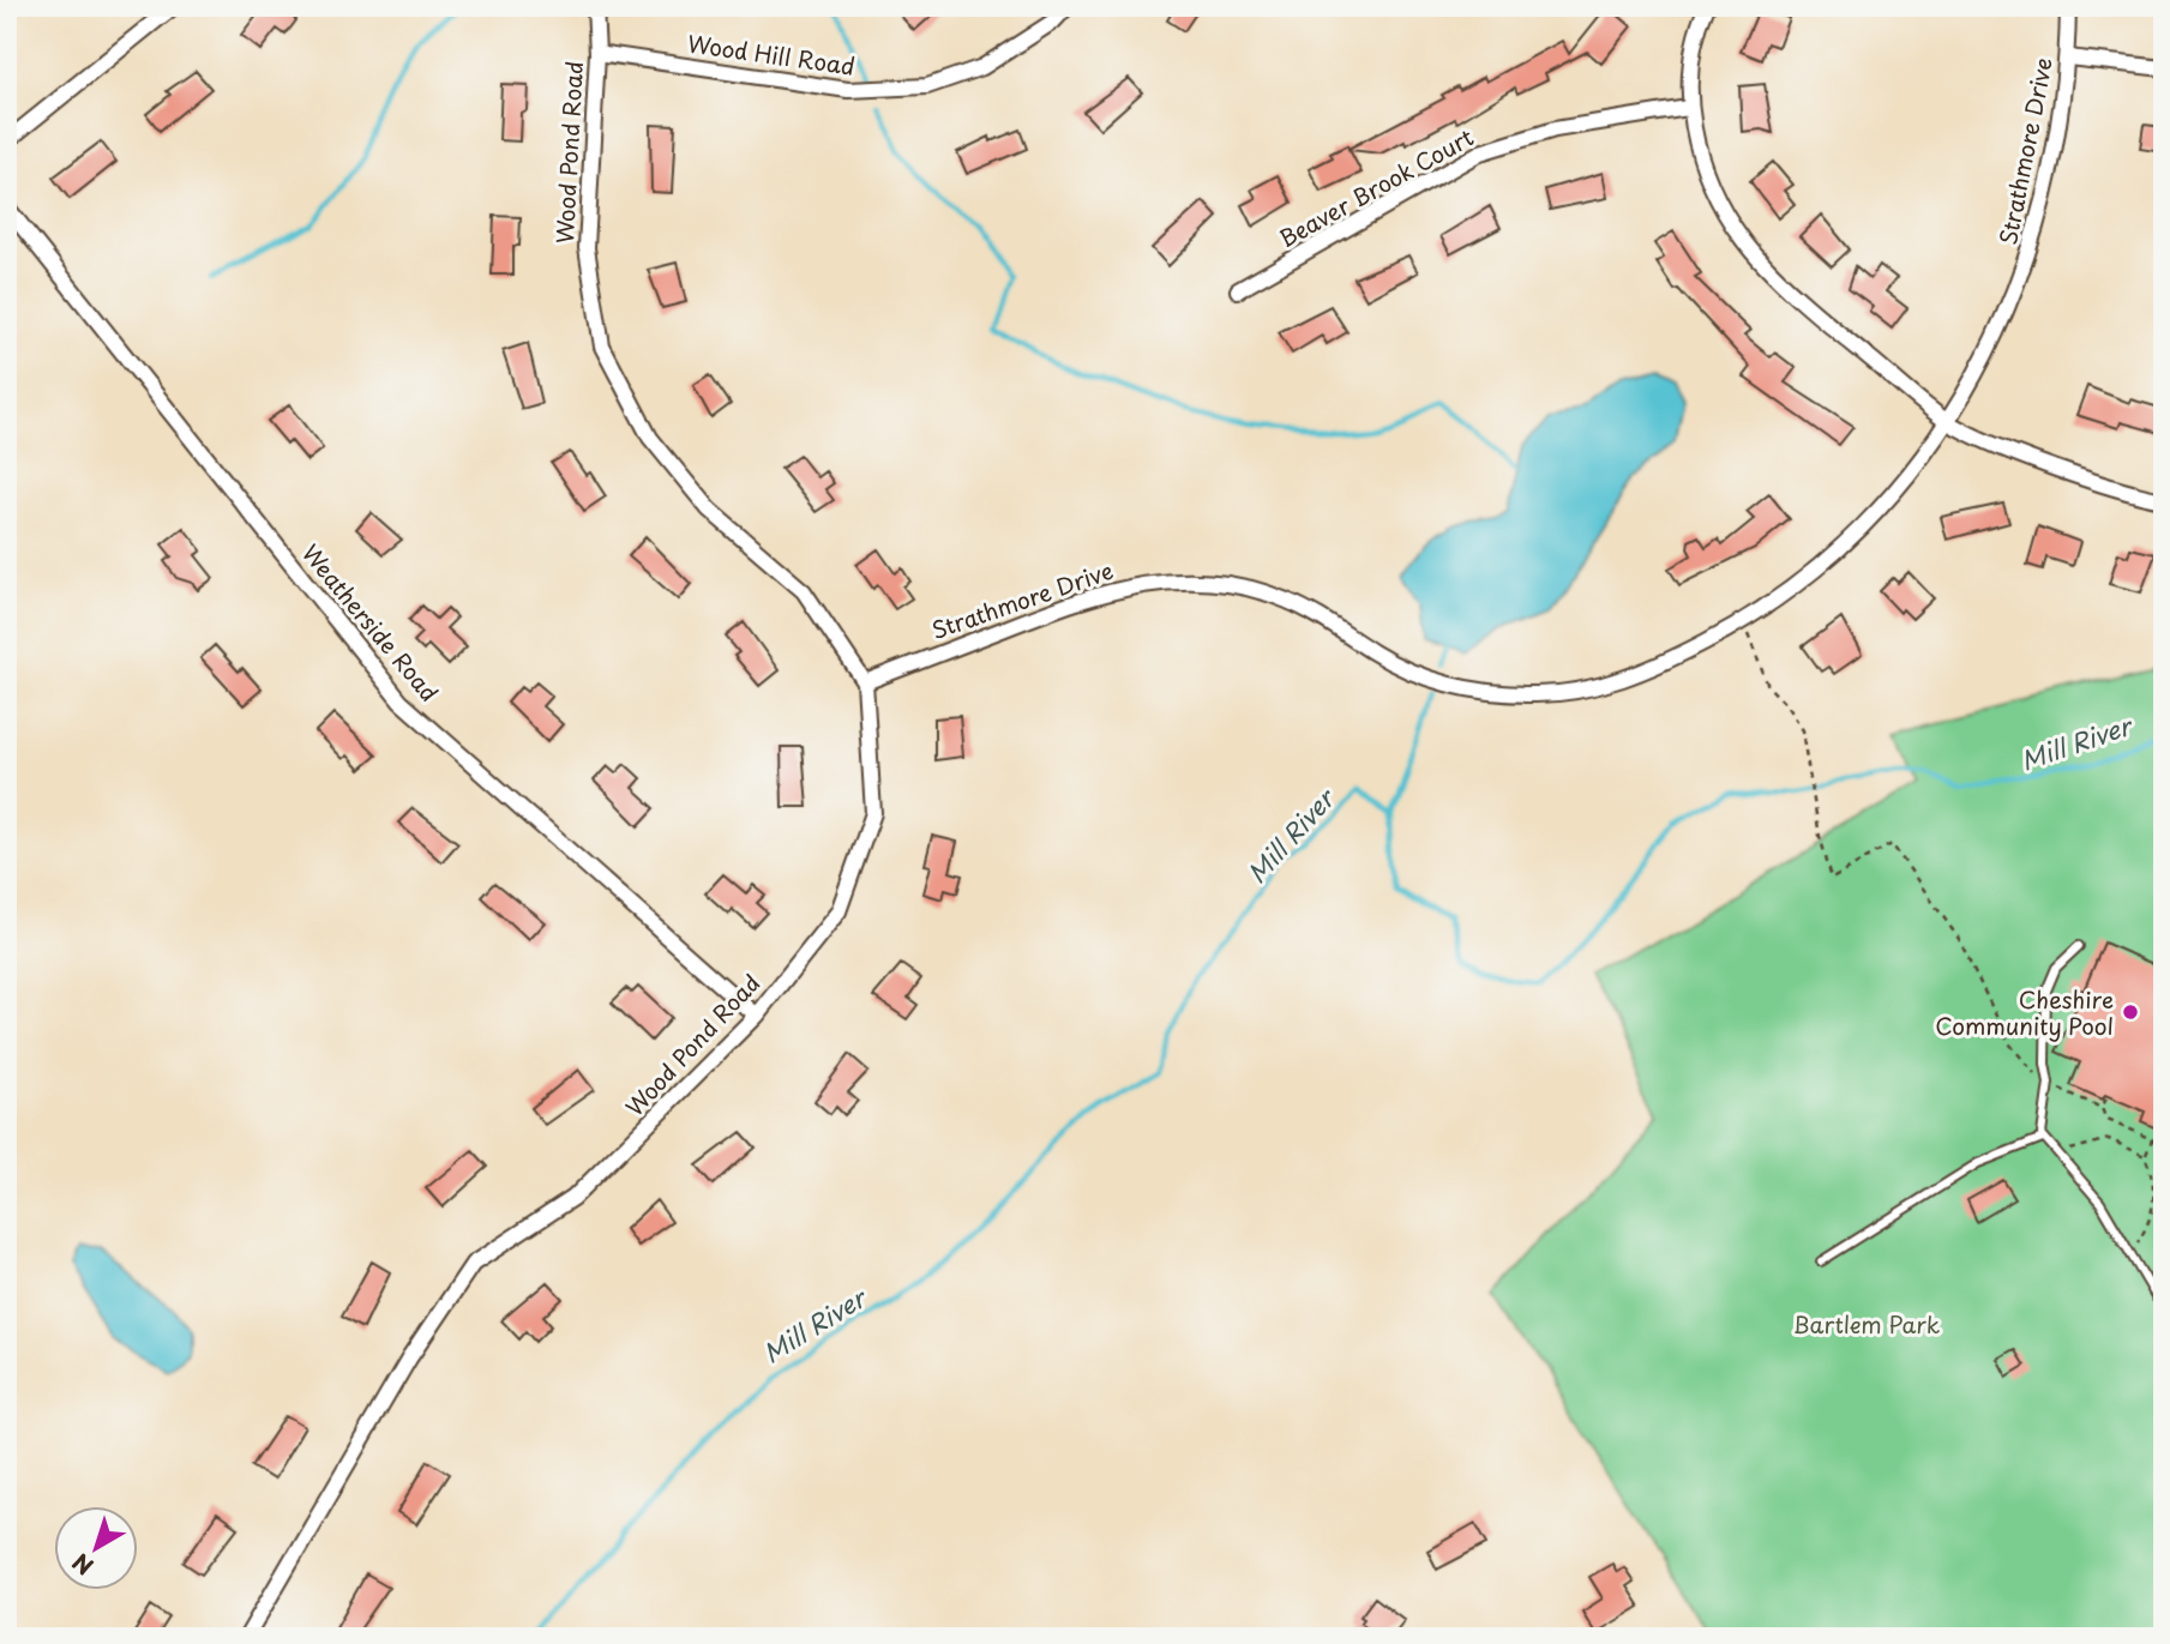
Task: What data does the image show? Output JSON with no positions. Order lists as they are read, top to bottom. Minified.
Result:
{"streets":{"street":["Wood Hill Road","Strathmore Drive","Wood Pond Road","Beaver Brook Court","Weatherside Road"]},"crossings":[["Wood Hill Road","Wood Pond Road"],["Strathmore Drive","Wood Pond Road"],["Wood Pond Road","Weatherside Road"]],"water":["Mill River"],"parks":["Bartlem Park"],"places":["Cheshire Community Pool"],"north":"bottom left"}
